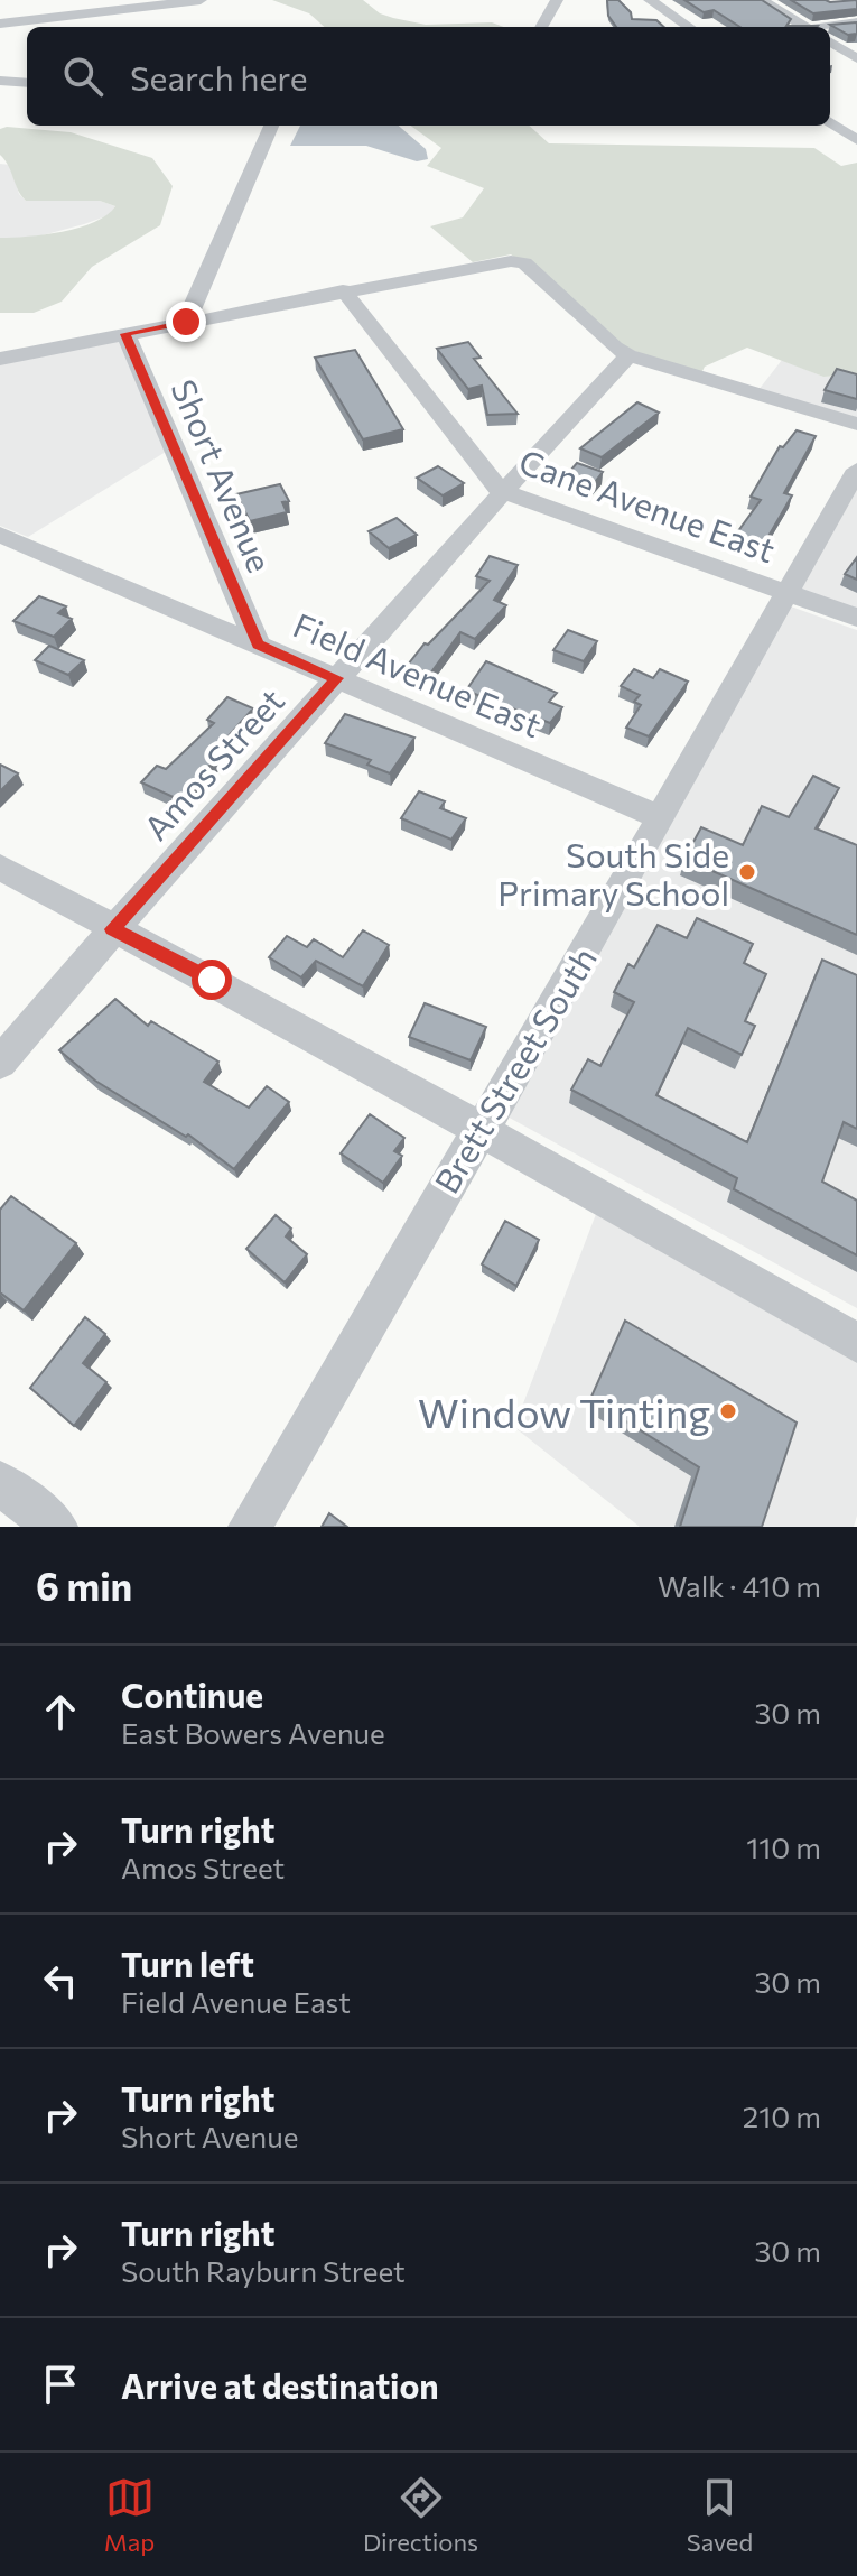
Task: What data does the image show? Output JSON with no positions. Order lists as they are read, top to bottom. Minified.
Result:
{"streets":{"street":["Short Avenue","Cane Avenue East","Field Avenue East","Amos Street","Brett Street South"]},"crossings":[["Short Avenue","Field Avenue East"],["Cane Avenue East","Amos Street"],["Cane Avenue East","Brett Street South"],["Field Avenue East","Amos Street"],["Field Avenue East","Brett Street South"]],"places":["South Side Primary School","Window Tinting"],"page":{"search":"Search here","heading":["6 min","Walk · 410 m"],"list":[["Continue","East Bowers Avenue","30 m"],["Turn right","Amos Street","110 m"],["Turn left","Field Avenue East","30 m"],["Turn right","Short Avenue","210 m"],["Turn right","South Rayburn Street","30 m"],"Arrive at destination"],"nav":["Map","Directions","Saved"]}}
